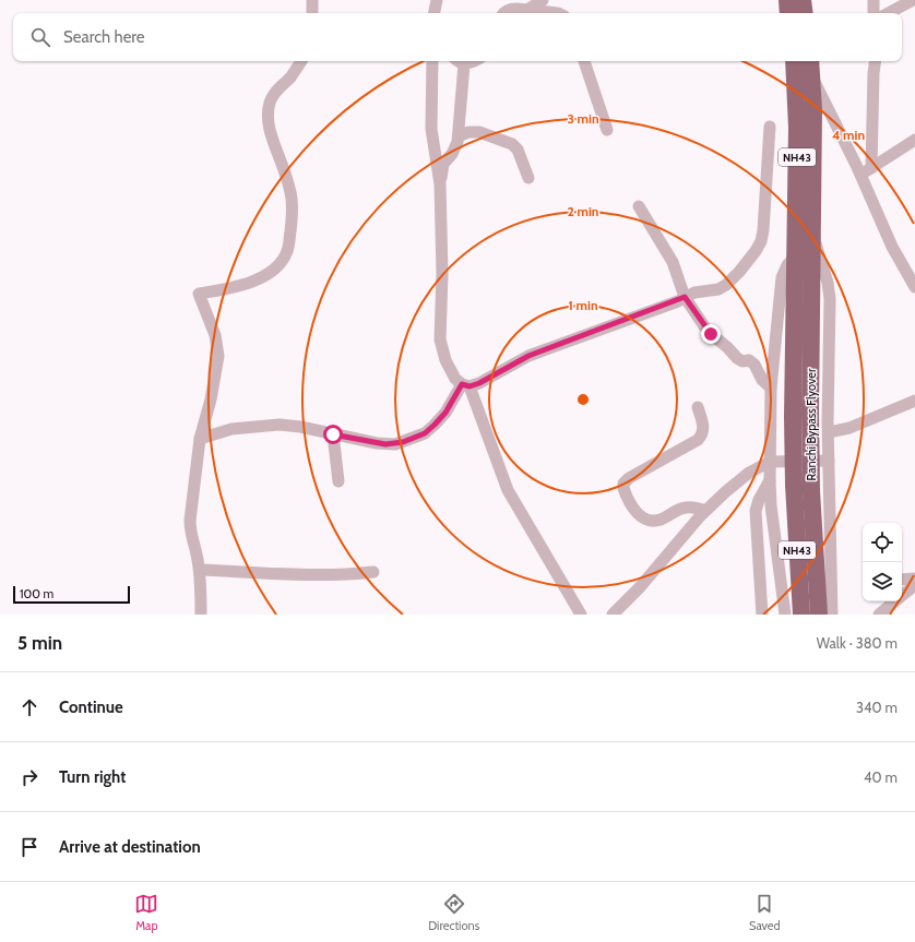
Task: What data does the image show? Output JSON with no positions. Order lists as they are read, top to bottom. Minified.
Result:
{"streets":{"highway":["NH43","Ranchi Bypass Flyover"]},"crossings":[["NH43","Ranchi Bypass Flyover"]],"scale_bar":"100 m","page":{"search":"Search here","scale":"100 m","heading":["5 min","Walk · 380 m"],"list":[["Continue","340 m"],["Turn right","40 m"],"Arrive at destination"],"nav":["Map","Directions","Saved"]},"rings":["3 min","4 min","2 min","1 min"]}
